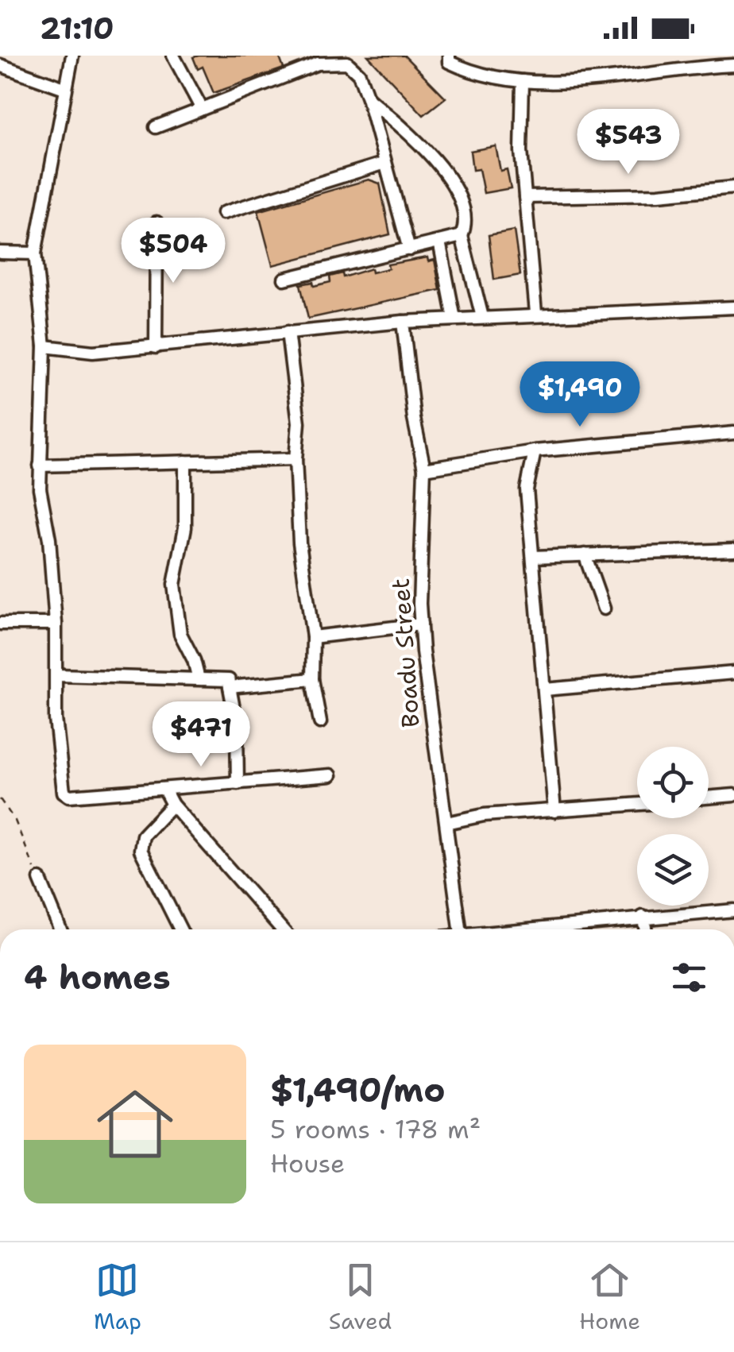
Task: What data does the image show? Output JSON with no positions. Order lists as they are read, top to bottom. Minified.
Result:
{"streets":{"street":["Boadu Street"]},"page":{"status":"21:10","price":["$543","$504","$1,490","$471"],"heading":"4 homes","list":[{"name":"$1,490/mo","note":"5 rooms · 178 m² · House"}],"tabs":["Map","Saved","Home"]}}
